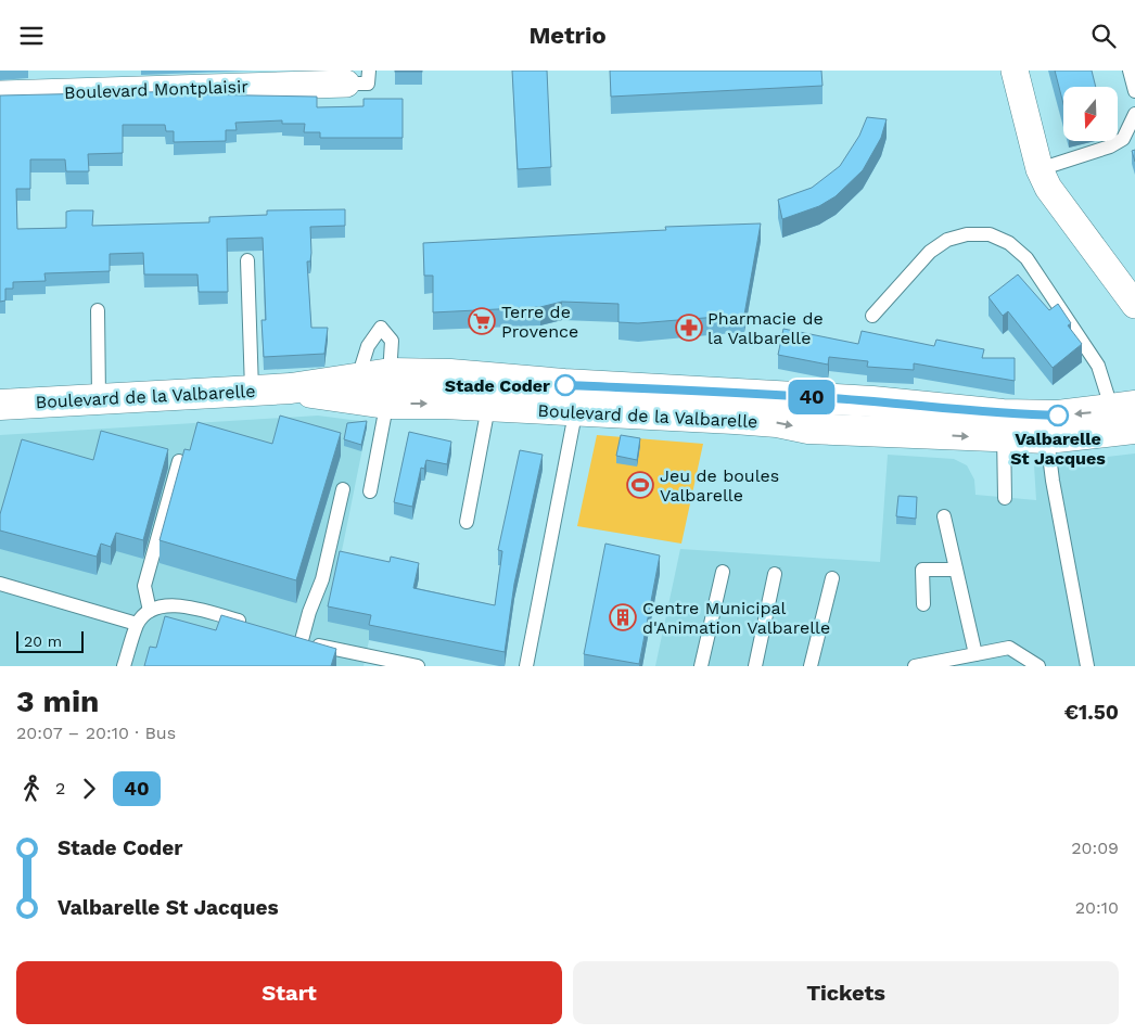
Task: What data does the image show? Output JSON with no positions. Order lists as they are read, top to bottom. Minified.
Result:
{"streets":{"street":["Boulevard Montplaisir","Boulevard de la Valbarelle"]},"places":{"supermarket":["Terre de Provence"],"pharmacy":["Pharmacie de la Valbarelle"],"other":["Stade Coder","Valbarelle St Jacques"],"sports":["Jeu de boules Valbarelle"],"building":["Centre Municipal d'Animation Valbarelle"]},"lines":["bus line 40"],"scale_bar":"20 m","north":"bottom","page":{"header":"Metrio","on_map":"40","scale":"20 m","heading":["3 min","20:07 – 20:10 · Bus","€1.50"],"legs":["2","40"],"list":[{"name":"Stade Coder","value":"20:09"},{"name":"Valbarelle St Jacques","value":"20:10"}],"buttons":["Start","Tickets"]}}
